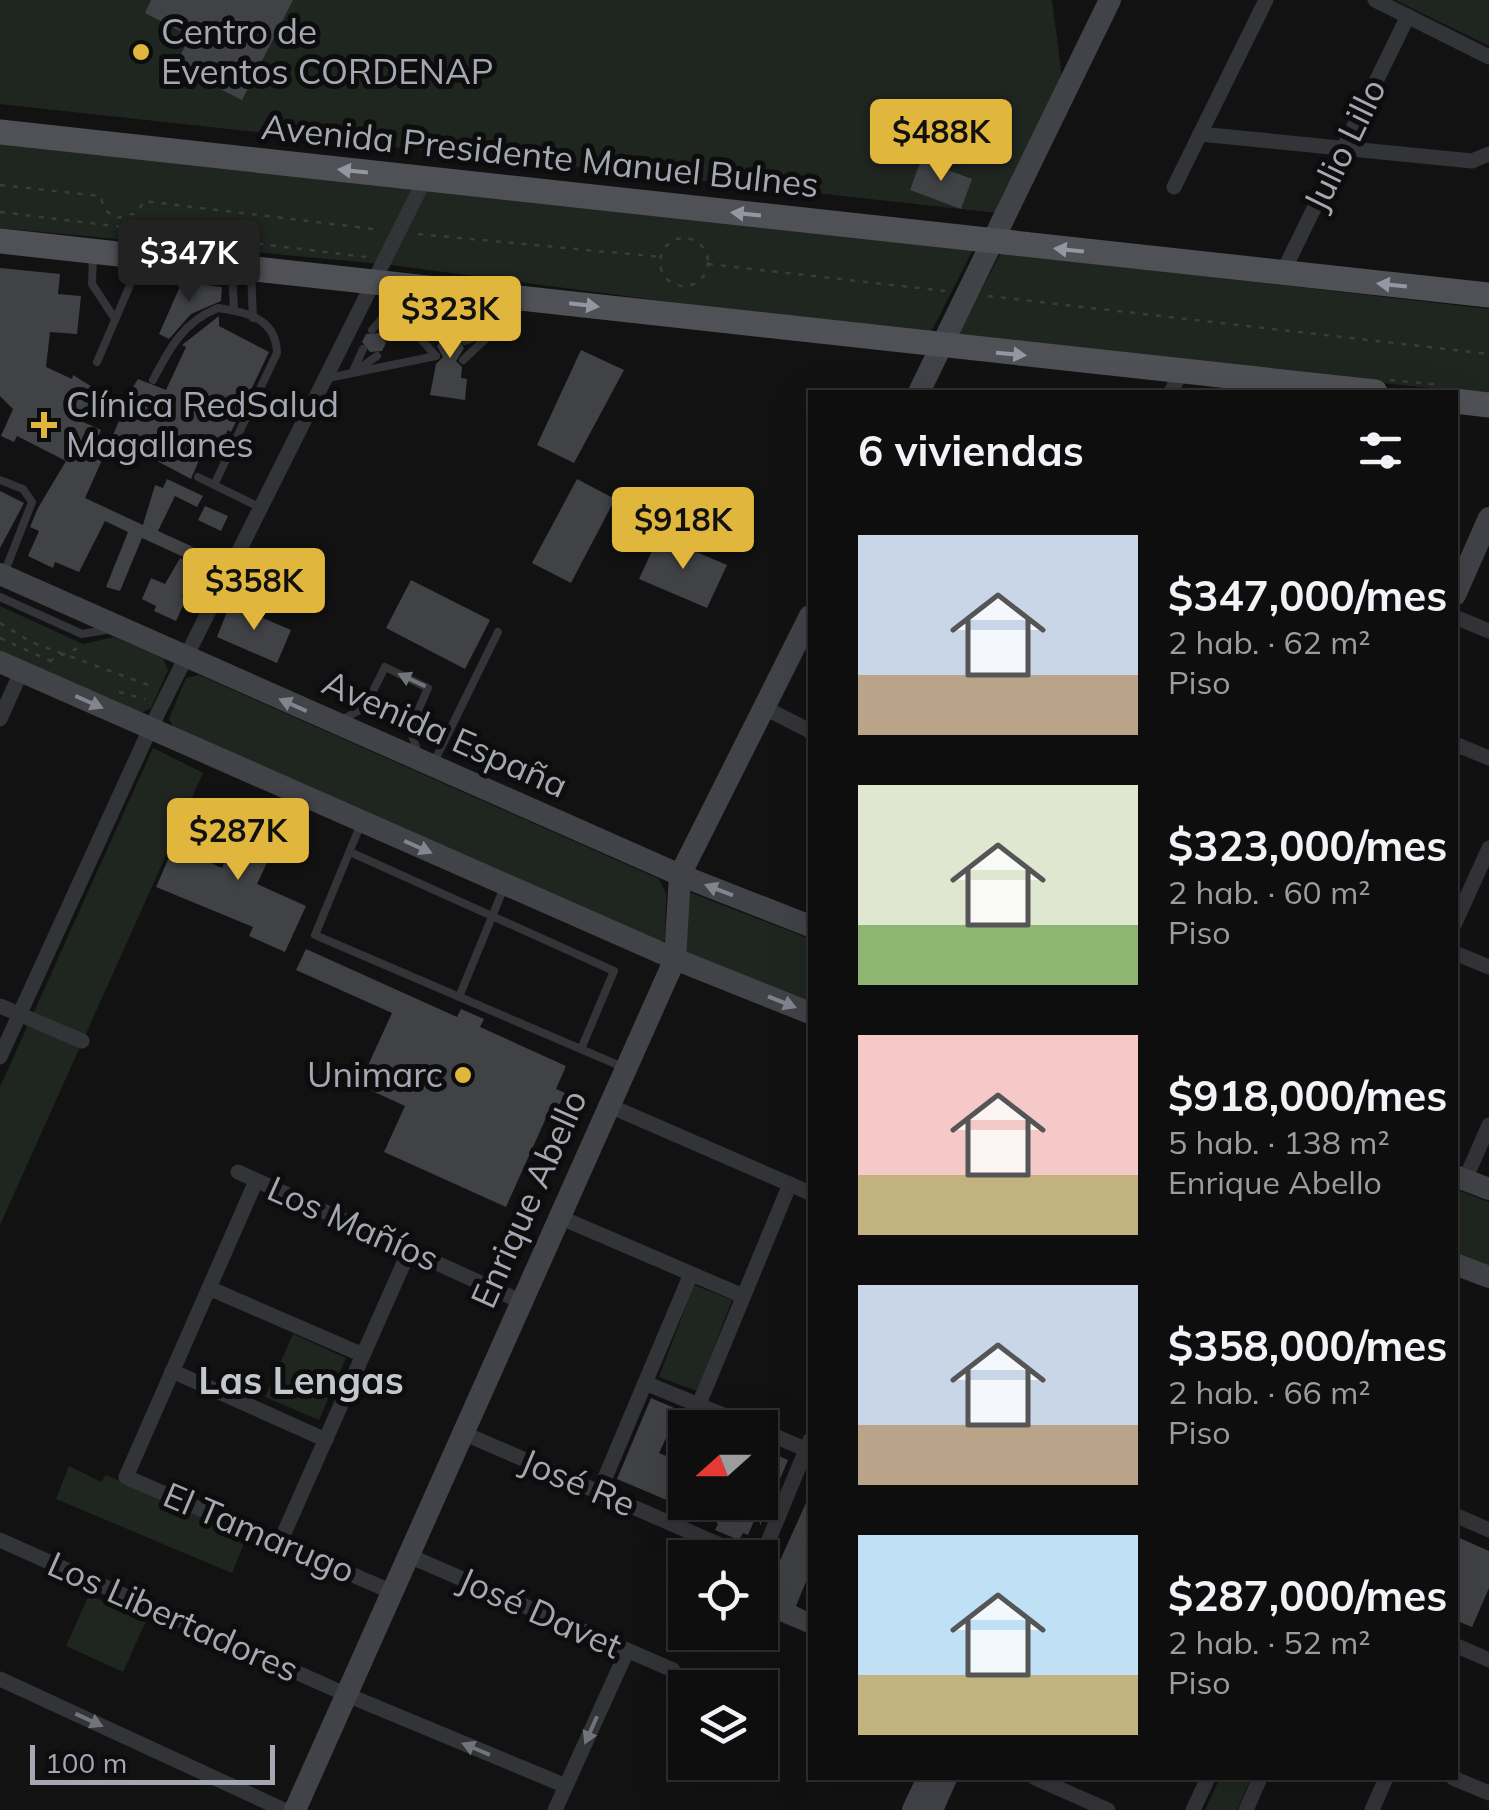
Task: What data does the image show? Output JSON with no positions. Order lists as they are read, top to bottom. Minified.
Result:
{"streets":{"main road":["Avenida Presidente Manuel Bulnes","Avenida España","Enrique Abello"],"street":["Julio Lillo","Los Mañíos","José Re","El Tamarugo","José Davet","Los Libertadores"]},"crossings":[["Julio Lillo","Avenida Presidente Manuel Bulnes"],["Avenida España","Enrique Abello"],["Enrique Abello","Los Mañíos"],["Enrique Abello","José Re"],["Enrique Abello","El Tamarugo"],["Enrique Abello","José Davet"],["Enrique Abello","Los Libertadores"]],"one_way":["Los Libertadores"],"districts":["Las Lengas"],"places":{"other":["Centro de Eventos CORDENAP","Unimarc"],"health":["Clínica RedSalud Magallanes"]},"scale_bar":"100 m","north":"left","page":{"price":["$488K","$347K","$323K","$918K","$358K","$287K"],"heading":"6 viviendas","list":[{"name":"$347,000/mes","note":"2 hab. · 62 m² · Piso"},{"name":"$323,000/mes","note":"2 hab. · 60 m² · Piso"},{"name":"$918,000/mes","note":"5 hab. · 138 m² · Enrique Abello"},{"name":"$358,000/mes","note":"2 hab. · 66 m² · Piso"},{"name":"$287,000/mes","note":"2 hab. · 52 m² · Piso"}],"scale":"100 m"}}
